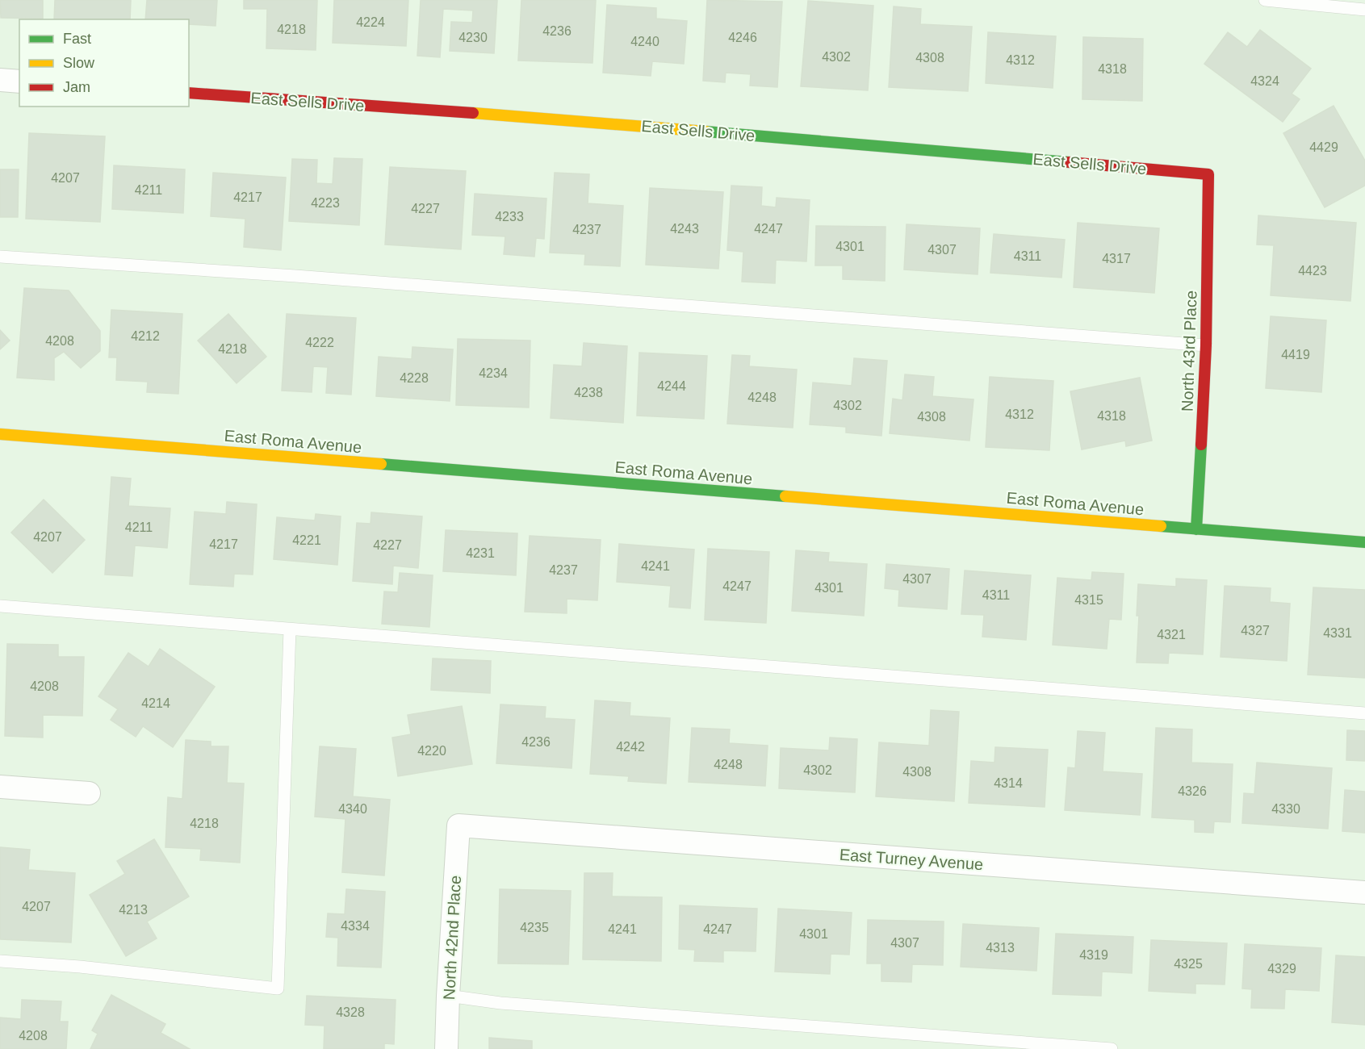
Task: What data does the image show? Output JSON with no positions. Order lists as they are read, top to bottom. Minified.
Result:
{"streets":{"street":["East Sells Drive","North 43rd Place","East Roma Avenue","East Turney Avenue","North 42nd Place"]},"crossings":[["East Sells Drive","North 43rd Place"],["North 43rd Place","East Roma Avenue"],["East Turney Avenue","North 42nd Place"]],"house_numbers":["4224","4218","4236","4230","4246","4240","4302","4308","4312","4318","4324","4429","4207","4211","4217","4223","4227","4233","4243","4247","4237","4301","4307","4311","4317","4423","4212","4208","4222","4218","4419","4234","4228","4244","4238","4248","4302","4312","4318","4308","4211","4207","4221","4217","4227","4231","4241","4237","4307","4247","4301","4311","4315","4327","4331","4321","4208","4214","4236","4242","4220","4248","4302","4308","4314","4326","4340","4330","4218","4207","4213","4334","4235","4241","4247","4301","4307","4313","4319","4325","4329","4328","4208"],"legend":["Fast","Slow","Jam"]}
